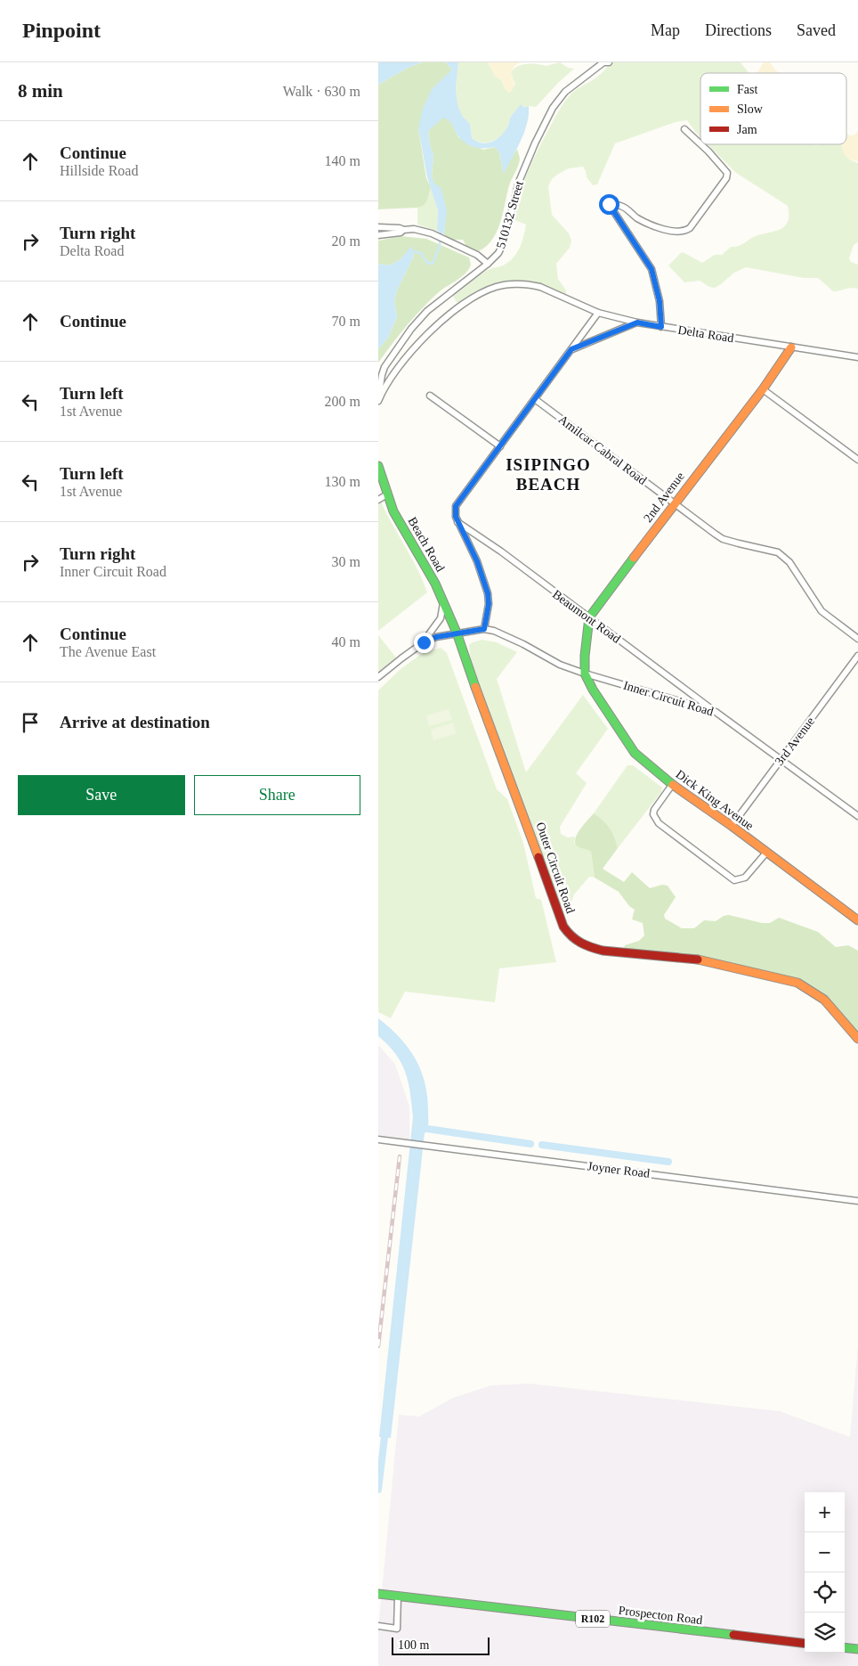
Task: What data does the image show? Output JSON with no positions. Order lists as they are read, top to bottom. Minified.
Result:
{"streets":{"street":["510132 Street","Delta Road","Amilcar Cabral Road","2nd Avenue","Beach Road","Beaumont Road","Inner Circuit Road","3rd Avenue","Dick King Avenue","Outer Circuit Road","Joyner Road","Prospecton Road","R102"]},"crossings":[["510132 Street","Delta Road"],["Delta Road","2nd Avenue"],["Amilcar Cabral Road","2nd Avenue"],["2nd Avenue","Beaumont Road"],["2nd Avenue","Inner Circuit Road"],["2nd Avenue","Dick King Avenue"],["Beach Road","Inner Circuit Road"],["Beach Road","Outer Circuit Road"],["Beaumont Road","Inner Circuit Road"],["Inner Circuit Road","3rd Avenue"],["Inner Circuit Road","Dick King Avenue"],["Inner Circuit Road","Outer Circuit Road"],["3rd Avenue","Dick King Avenue"]],"districts":["ISIPINGO BEACH"],"legend":["Fast","Slow","Jam"],"scale_bar":"100 m","page":{"header":"Pinpoint","nav":["Map","Directions","Saved"],"heading":["8 min","Walk · 630 m"],"list":[["Continue","Hillside Road","140 m"],["Turn right","Delta Road","20 m"],["Continue","70 m"],["Turn left","1st Avenue","200 m"],["Turn left","1st Avenue","130 m"],["Turn right","Inner Circuit Road","30 m"],["Continue","The Avenue East","40 m"],"Arrive at destination"],"buttons":["Save","Share"],"map_buttons":["+","−"],"scale":"100 m"}}
